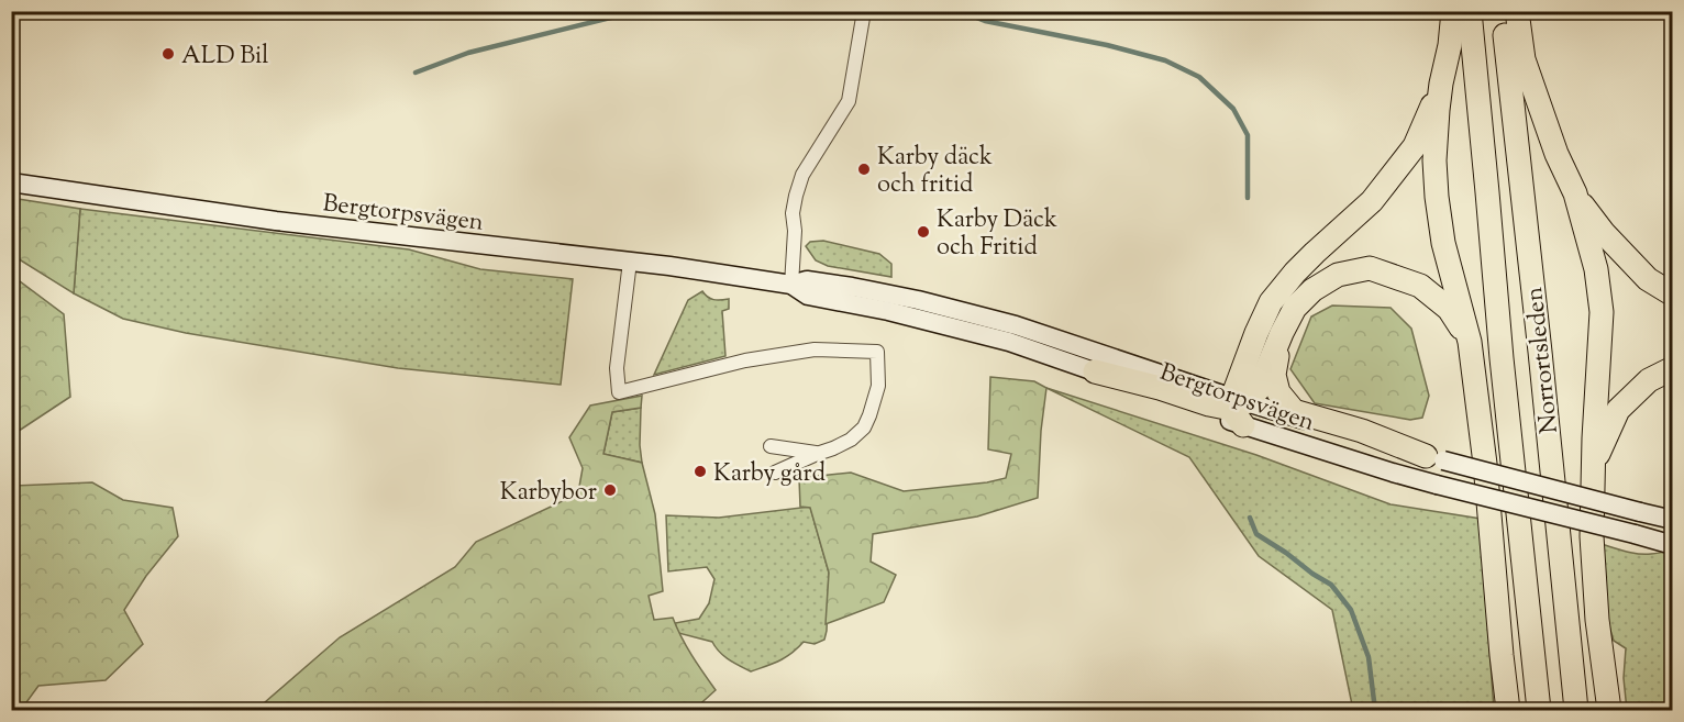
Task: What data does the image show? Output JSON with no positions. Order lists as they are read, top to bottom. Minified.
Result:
{"streets":{"highway":["Norrortsleden"],"main road":["Bergtorpsvägen"]},"places":["ALD Bil","Karby däck och fritid","Karby Däck och Fritid","Karby gård","Karbybor"]}
